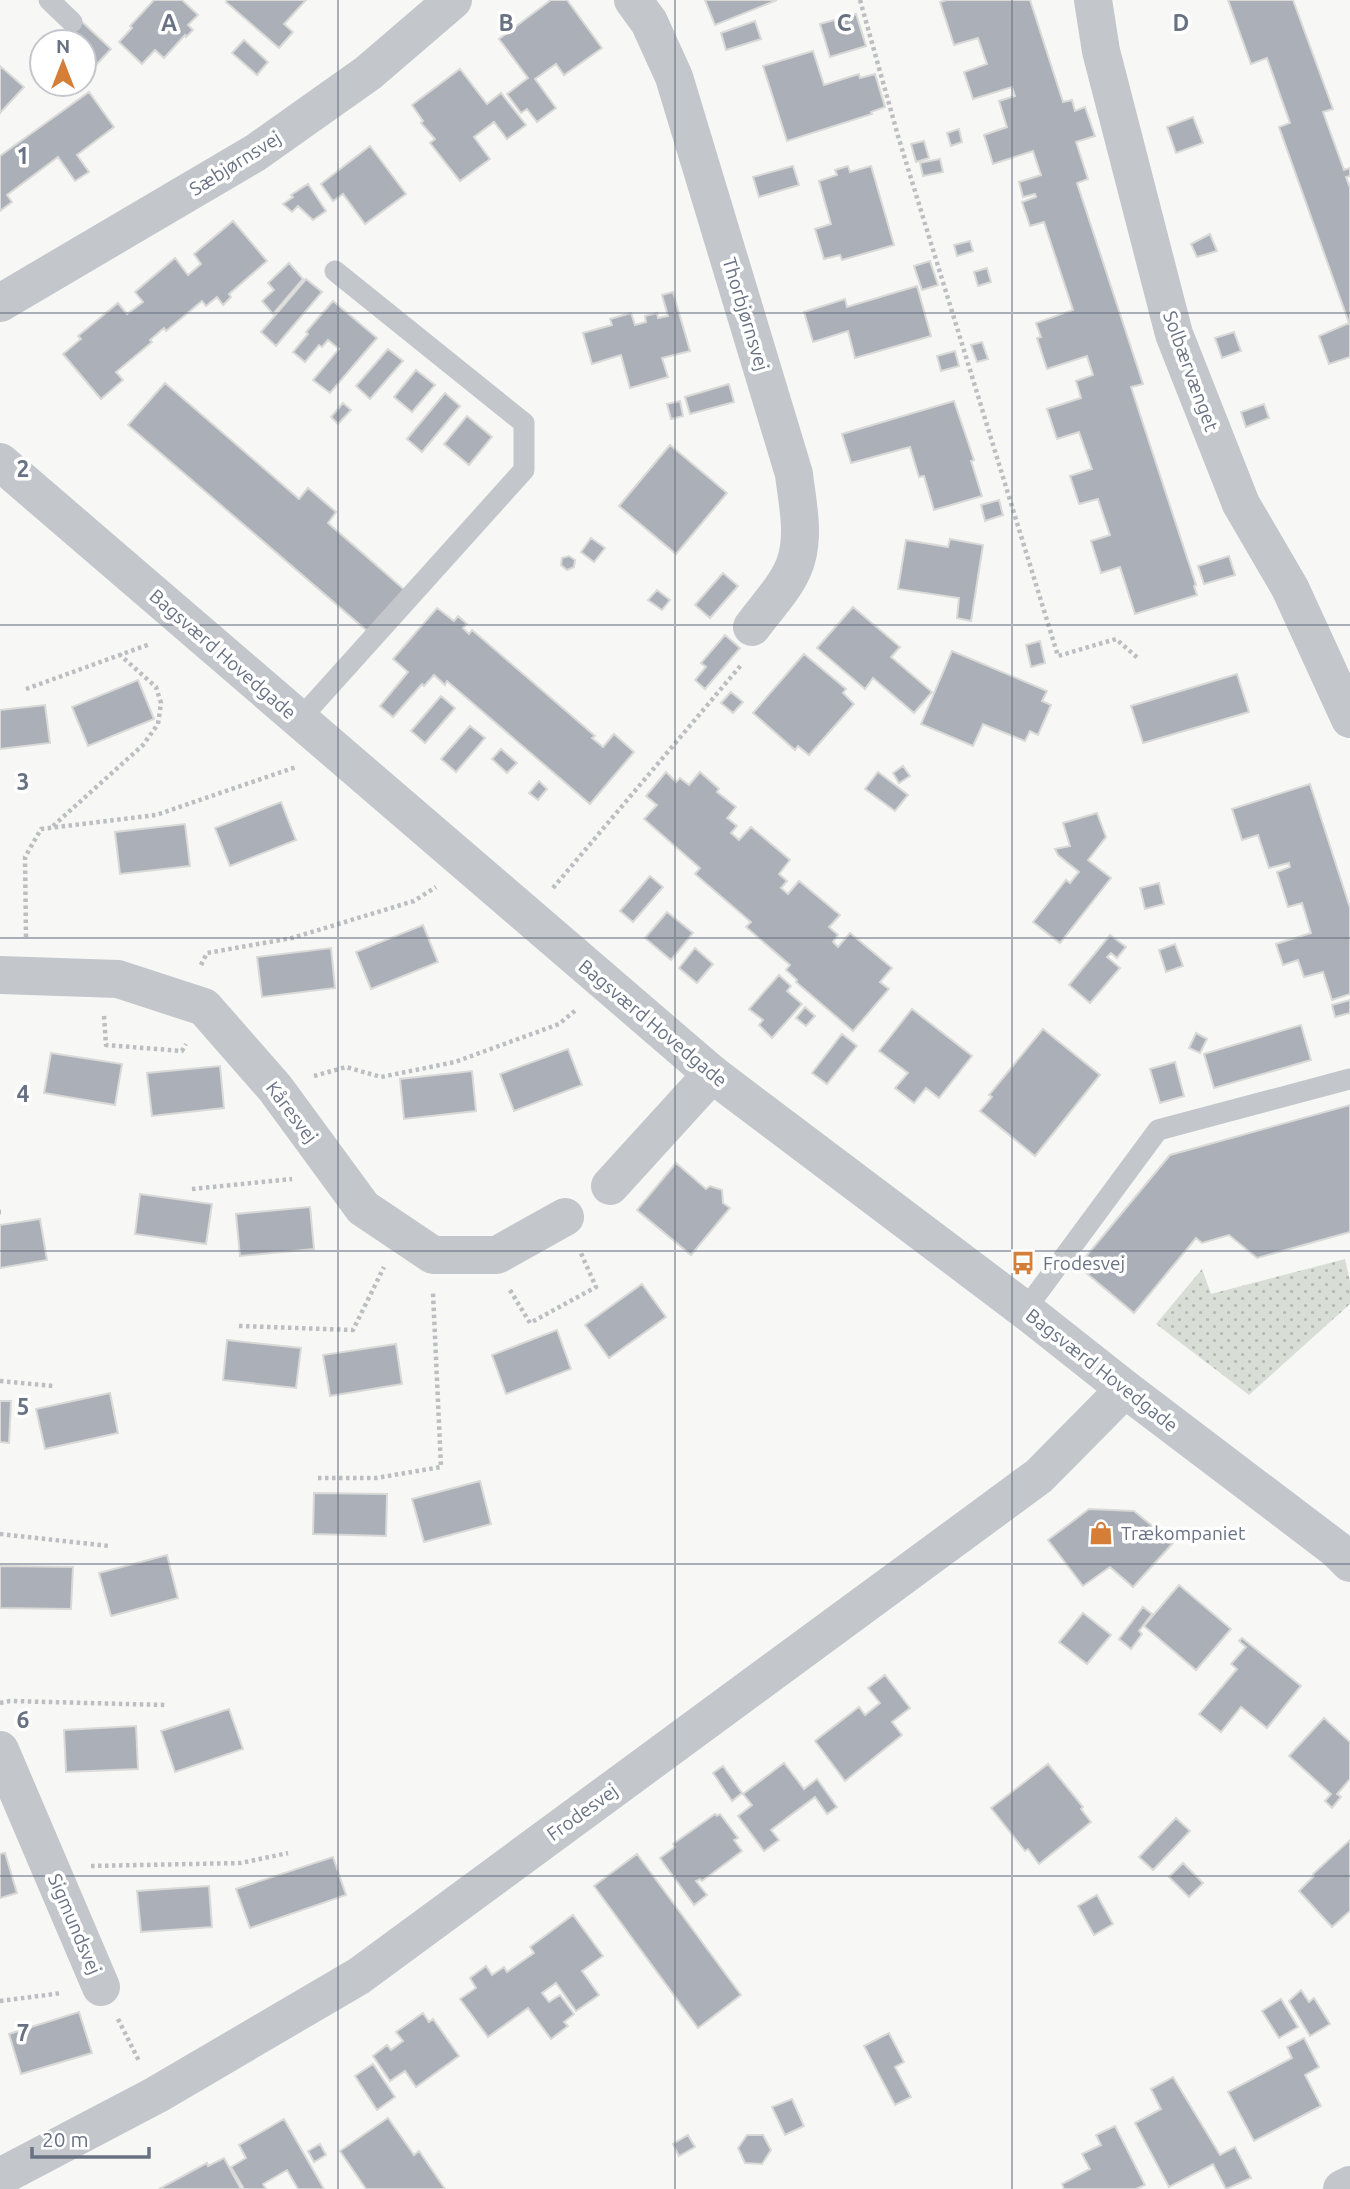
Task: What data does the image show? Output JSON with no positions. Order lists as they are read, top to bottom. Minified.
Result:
{"streets":{"street":["Sæbjørnsvej","Thorbjørnsvej","Solbærvænget","Bagsværd Hovedgade","Kåresvej","Frodesvej","Sigmundsvej"]},"crossings":[["Bagsværd Hovedgade","Frodesvej"],["Frodesvej","Sigmundsvej"]],"places":{"bus stop":["Frodesvej"],"shop":["Trækompaniet"]},"scale_bar":"20 m","north":"top","grid":{"columns":["A","B","C","D"],"rows":["1","2","3","4","5","6","7"]}}
